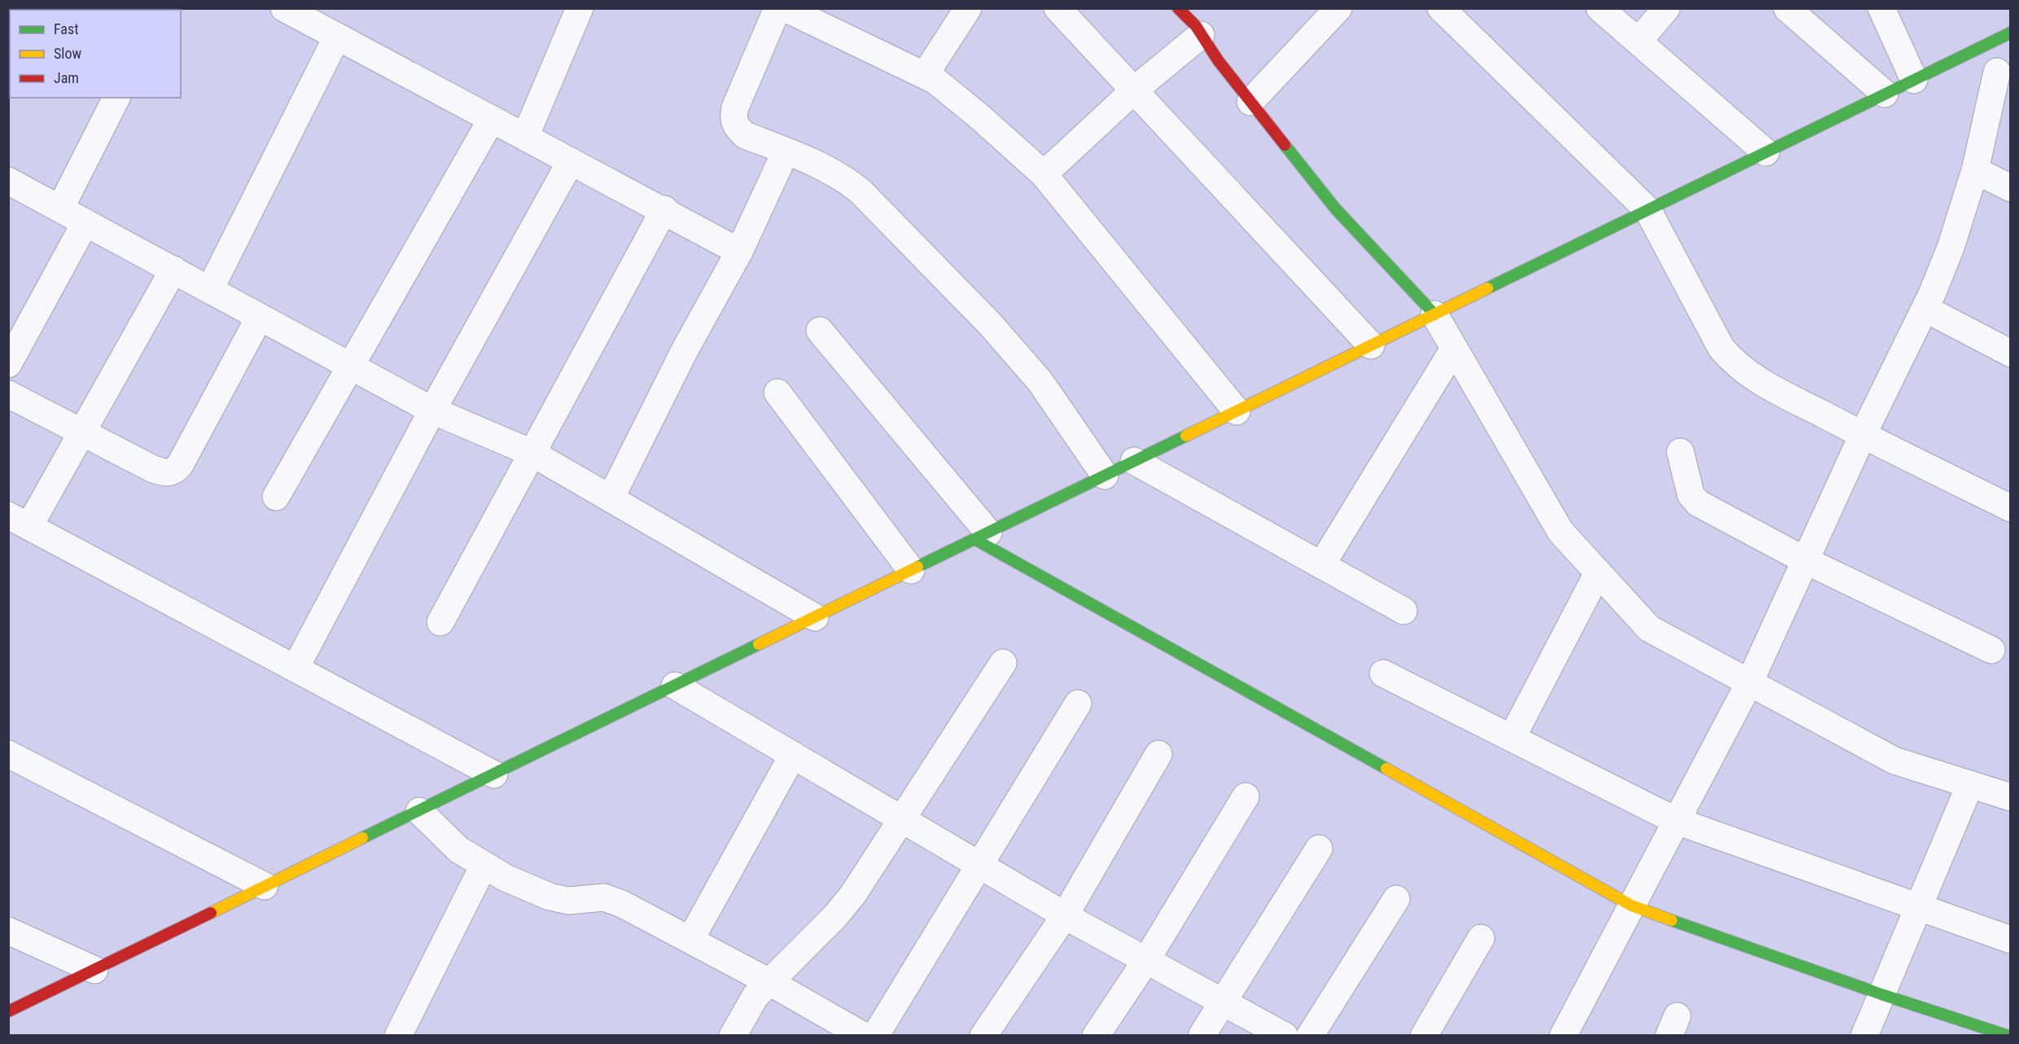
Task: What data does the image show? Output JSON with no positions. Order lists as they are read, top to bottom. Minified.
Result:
{"legend":["Fast","Slow","Jam"]}
